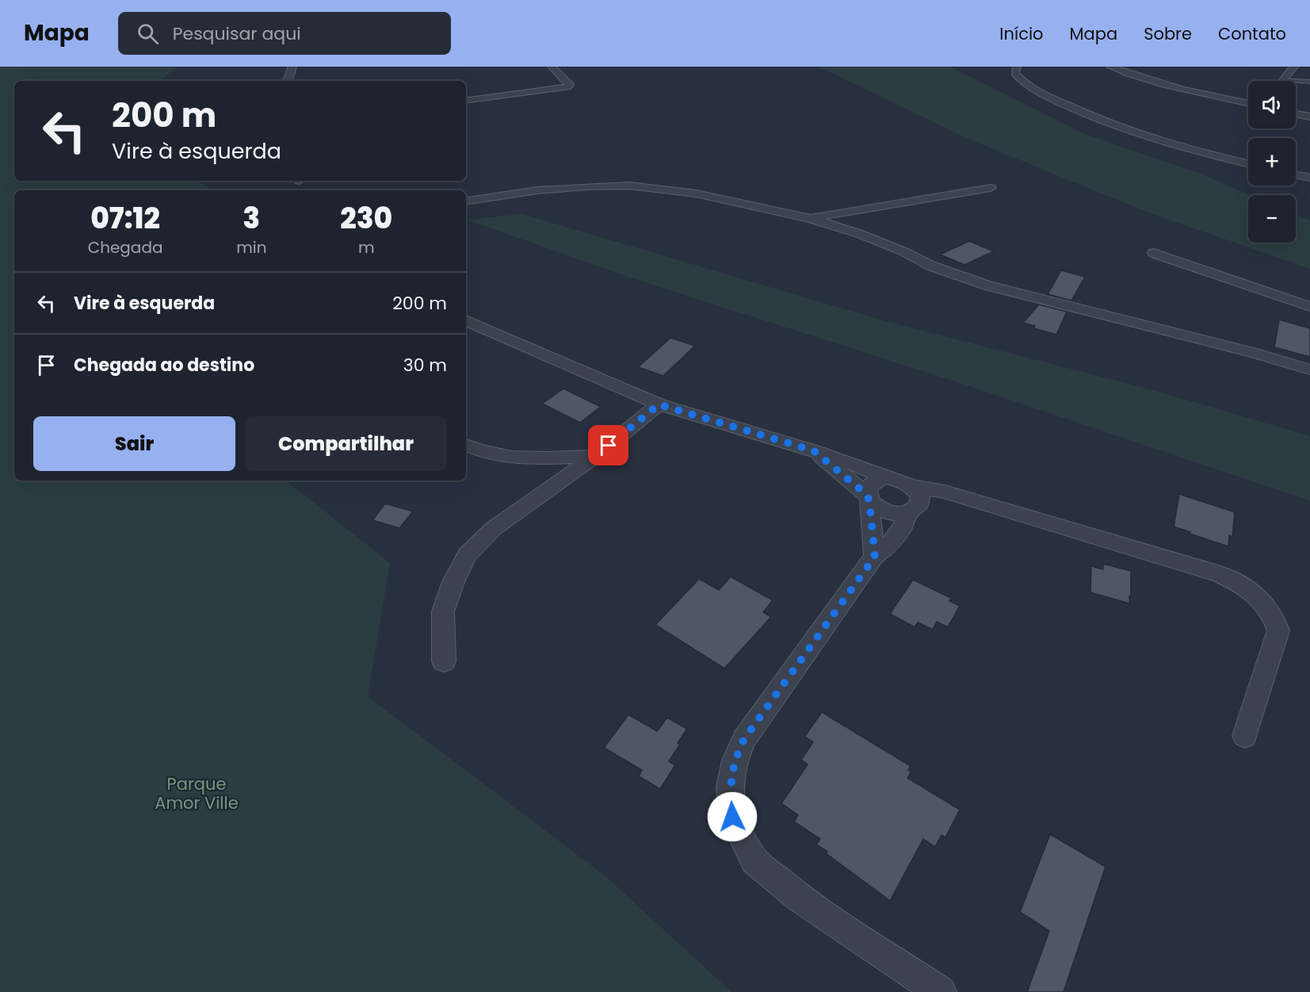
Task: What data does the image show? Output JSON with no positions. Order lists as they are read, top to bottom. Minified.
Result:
{"parks":["Parque Amor Ville"],"page":{"header":"Mapa","search":"Pesquisar aqui","nav":["Início","Mapa","Sobre","Contato"],"map_buttons":["+","−"],"turn":["200 m","Vire à esquerda"],"eta":["07:12","Chegada","3","min","230","m"],"list":[{"name":"Vire à esquerda","value":"200 m"},{"name":"Chegada ao destino","value":"30 m"}],"buttons":["Sair","Compartilhar"]}}
